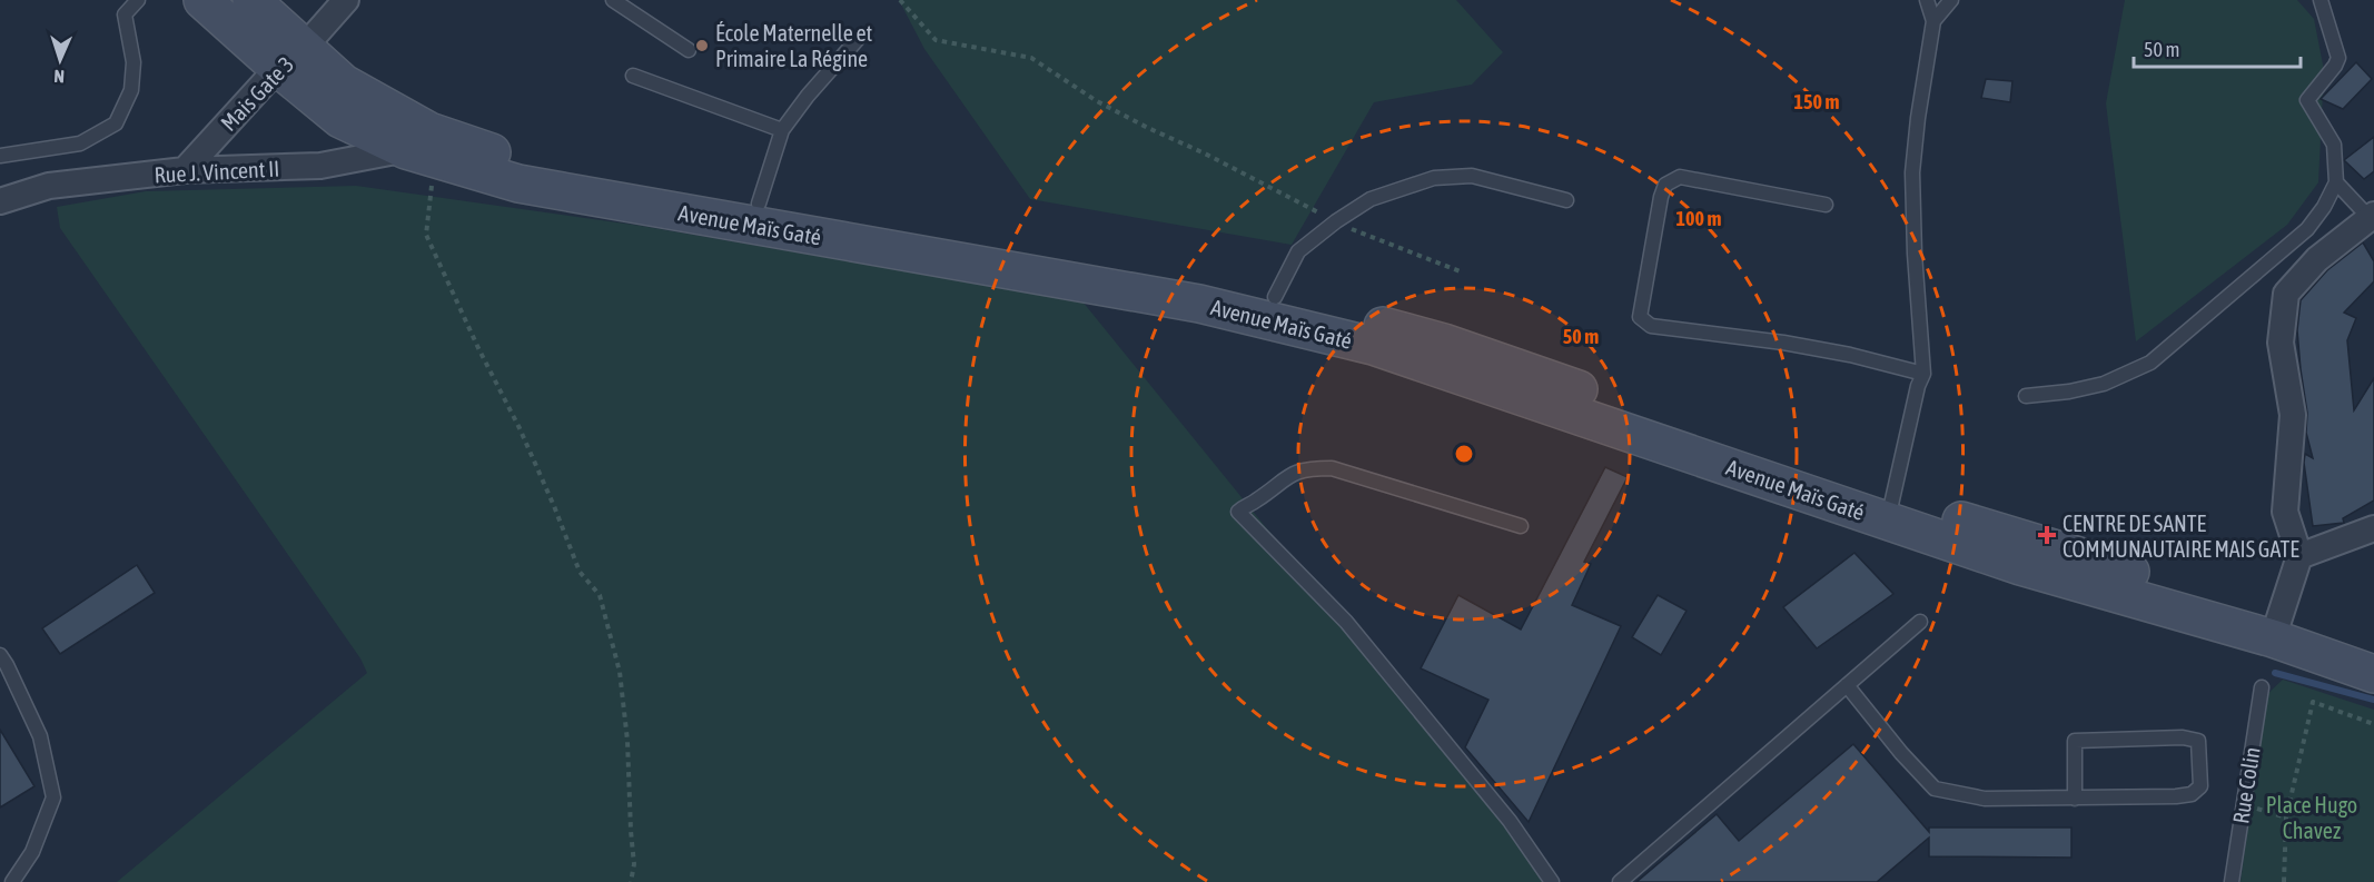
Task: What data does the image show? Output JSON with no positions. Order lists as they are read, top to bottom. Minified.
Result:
{"streets":{"main road":["Avenue Maïs Gaté"],"street":["Mais Gate 3","Rue J. Vincent II"],"lane":["Rue Colin"]},"crossings":[["Mais Gate 3","Rue J. Vincent II"],["Mais Gate 3","Avenue Maïs Gaté"],["Rue J. Vincent II","Avenue Maïs Gaté"]],"parks":["Place Hugo Chavez"],"places":{"other":["École Maternelle et Primaire La Régine"],"health":["CENTRE DE SANTE COMMUNAUTAIRE MAIS GATE"]},"scale_bar":"50 m","north":"bottom","rings":["150 m","100 m","50 m"]}
